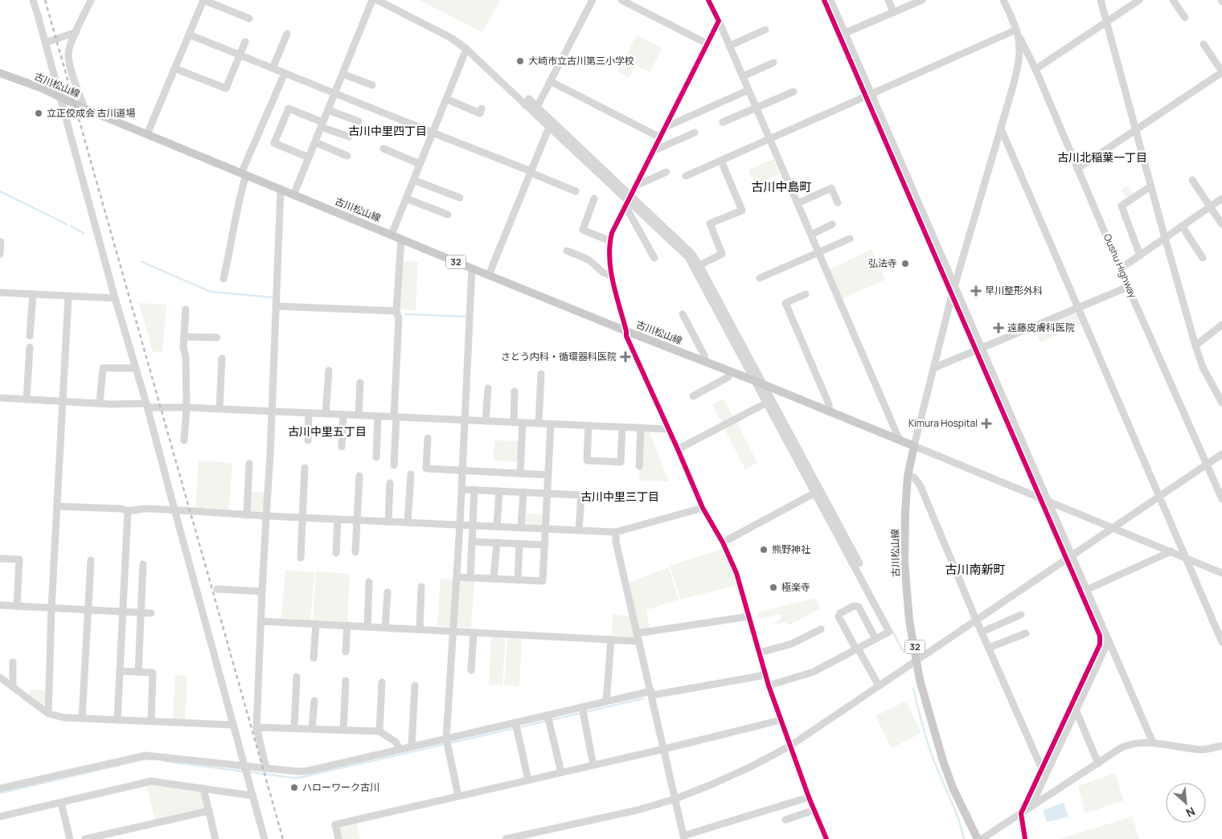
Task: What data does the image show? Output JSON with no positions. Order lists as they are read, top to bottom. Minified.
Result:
{"streets":{"main road":["古川松山線","32"],"street":["Oushu Highway"]},"crossings":[["古川松山線","Oushu Highway"]],"districts":["古川中里四丁目","古川北稲葉一丁目","古川中島町","古川中里五丁目","古川中里三丁目","古川南新町"],"places":{"other":["大崎市立古川第三小学校","立正佼成会 古川道場","弘法寺","熊野神社","極楽寺","ハローワーク古川"],"health":["早川整形外科","遠藤皮膚科医院","さとう内科・循環器科医院","Kimura Hospital"]},"north":"bottom right"}
